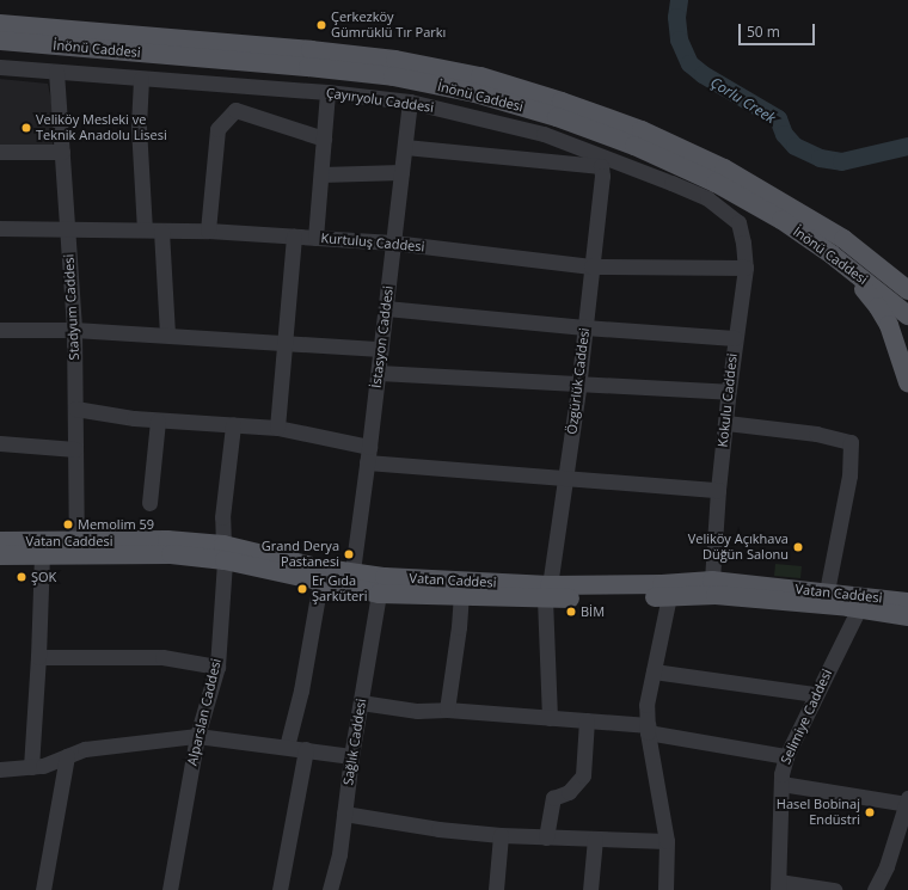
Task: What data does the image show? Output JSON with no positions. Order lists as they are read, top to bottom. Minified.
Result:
{"streets":{"main road":["İnönü Caddesi","Vatan Caddesi"],"street":["Çayıryolu Caddesi","Kurtuluş Caddesi","Stadyum Caddesi","İstasyon Caddesi","Özgürlük Caddesi","Kokulu Caddesi","Alparslan Caddesi","Selimiye Caddesi","Sağlık Caddesi"]},"crossings":[["Çayıryolu Caddesi","Stadyum Caddesi"],["Çayıryolu Caddesi","İstasyon Caddesi"],["Çayıryolu Caddesi","Kokulu Caddesi"],["Kurtuluş Caddesi","Stadyum Caddesi"],["Kurtuluş Caddesi","İstasyon Caddesi"],["Kurtuluş Caddesi","Özgürlük Caddesi"],["Kurtuluş Caddesi","Kokulu Caddesi"],["Stadyum Caddesi","Vatan Caddesi"],["İstasyon Caddesi","Özgürlük Caddesi"],["İstasyon Caddesi","Vatan Caddesi"],["İstasyon Caddesi","Sağlık Caddesi"],["Özgürlük Caddesi","Vatan Caddesi"],["Kokulu Caddesi","Vatan Caddesi"],["Vatan Caddesi","Alparslan Caddesi"],["Vatan Caddesi","Selimiye Caddesi"],["Vatan Caddesi","Sağlık Caddesi"]],"water":["Çorlu Creek"],"places":["Çerkezköy Gümrüklü Tır Parkı","Veliköy Mesleki ve Teknik Anadolu Lisesi","Memolim 59","Veliköy Açıkhava Düğün Salonu","Grand Derya Pastanesi","ŞOK","Er Gıda Şarküteri","BİM","Hasel Bobinaj Endüstri"],"scale_bar":"50 m"}
